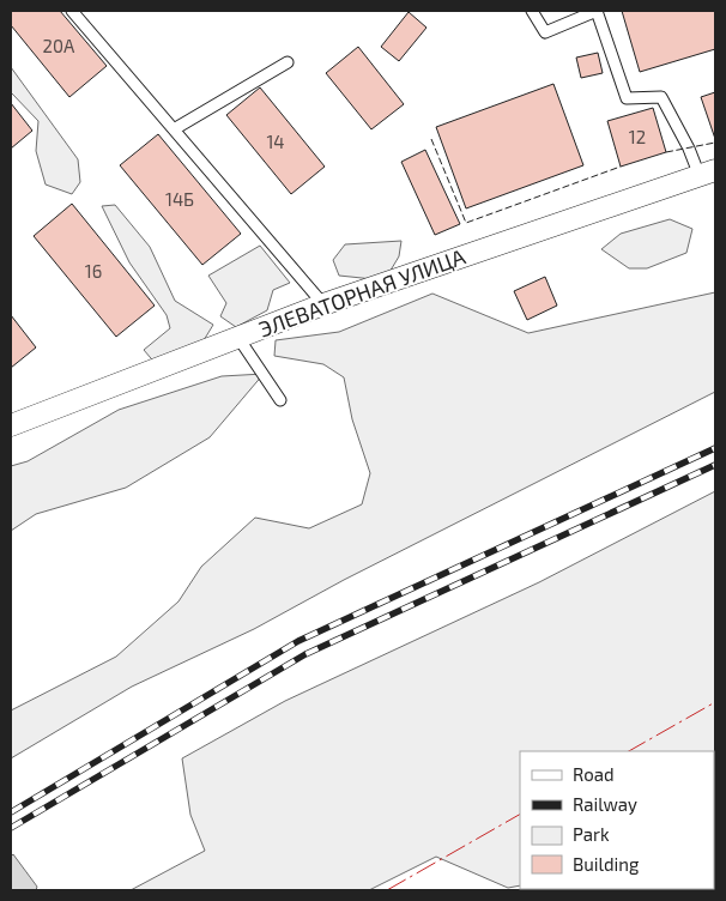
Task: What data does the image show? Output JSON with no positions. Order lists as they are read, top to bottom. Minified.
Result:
{"streets":{"street":["ЭЛЕВАТОРНАЯ УЛИЦА"]},"house_numbers":["20А","12","14","14Б","16"],"legend":["Road","Railway","Park","Building"]}
